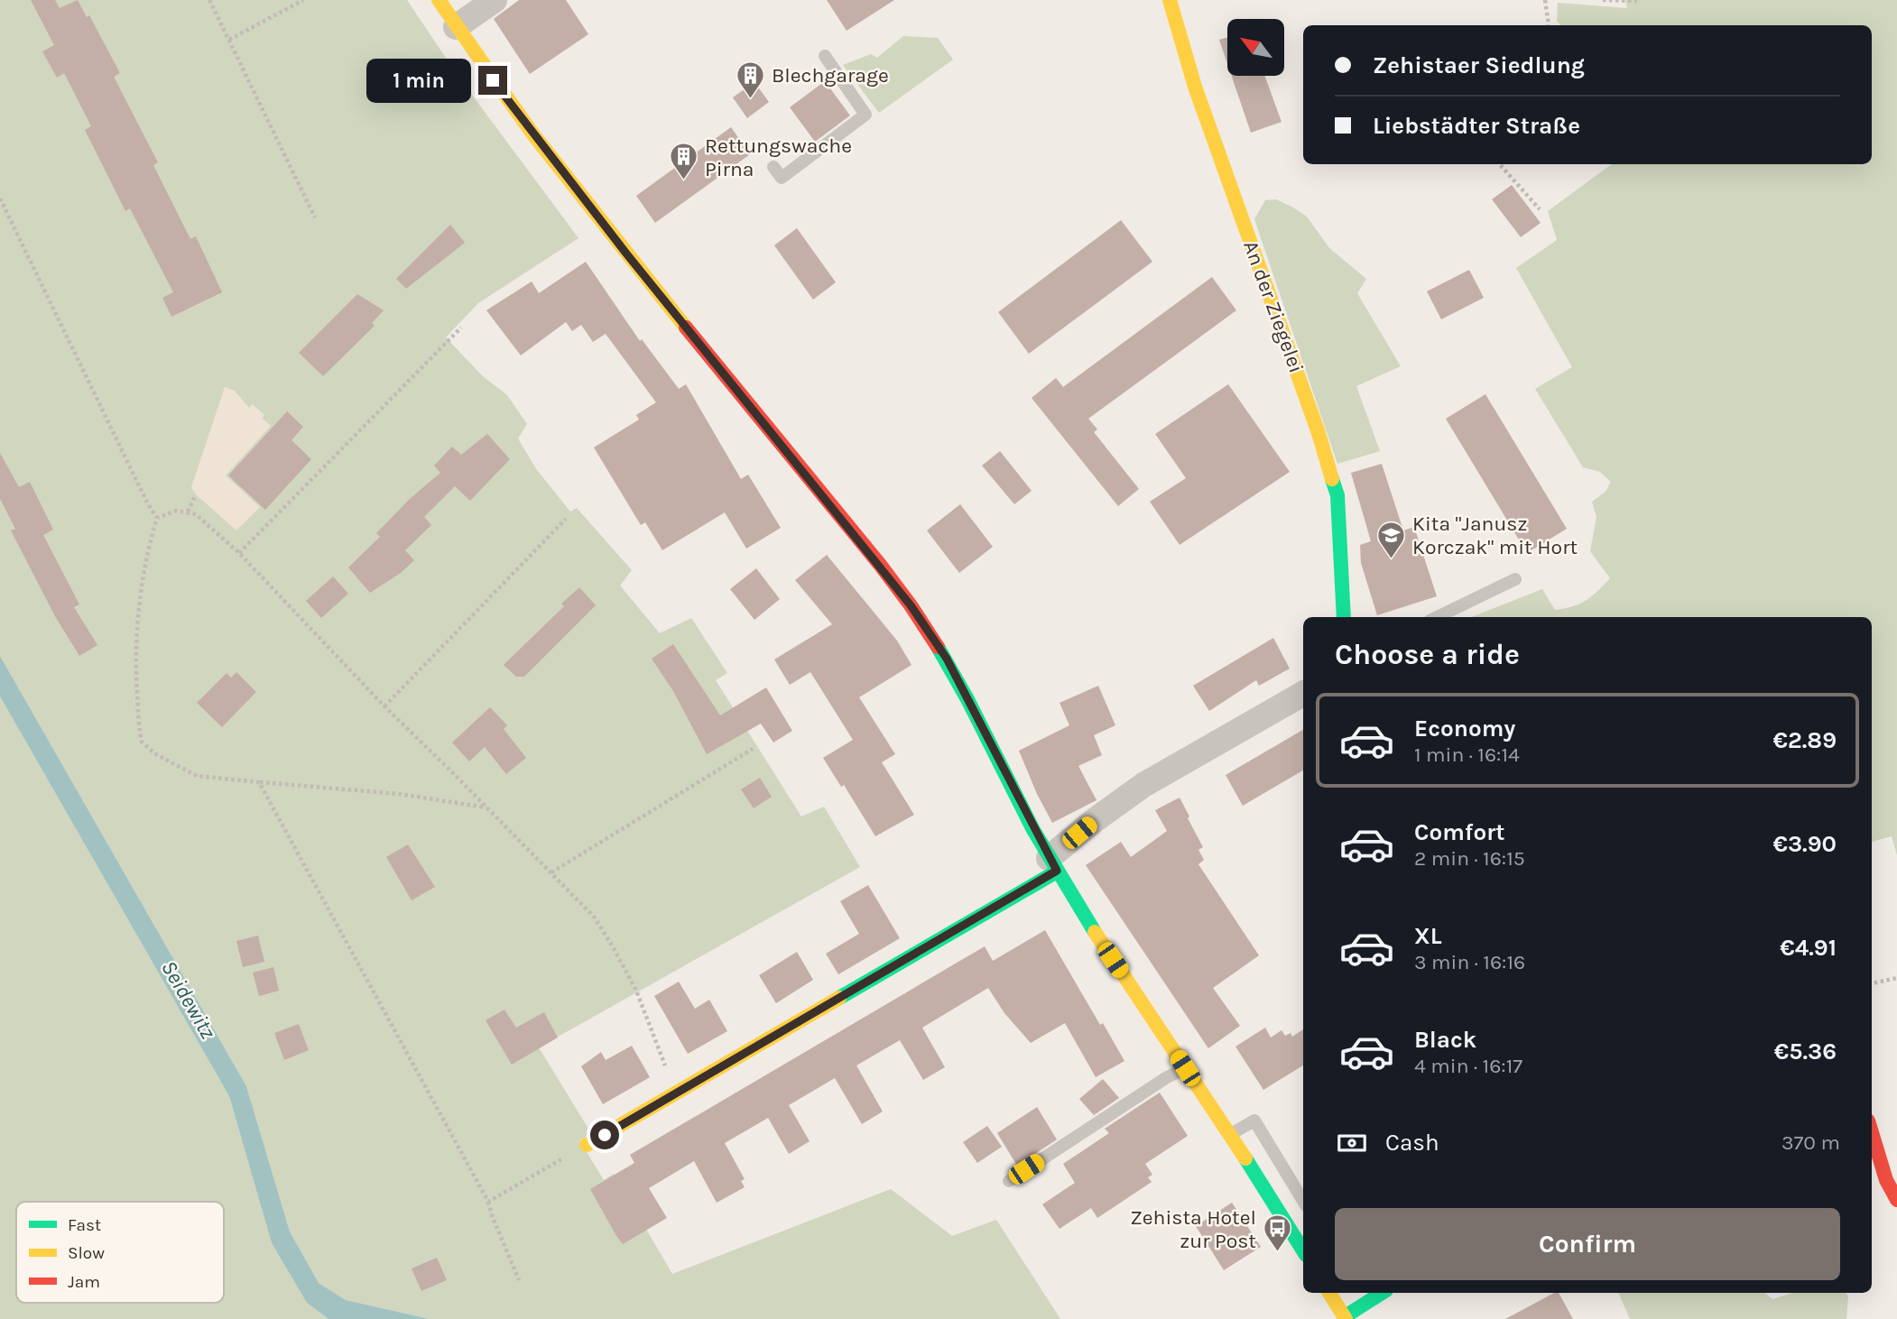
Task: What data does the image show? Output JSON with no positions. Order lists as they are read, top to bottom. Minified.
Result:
{"streets":{"main road":["An der Ziegelei"]},"water":["Seidewitz"],"places":{"building":["Blechgarage","Rettungswache Pirna"],"school or university":["Kita \"Janusz Korczak\" mit Hort"],"bus stop":["Zehista Hotel zur Post"]},"legend":["Fast","Slow","Jam"],"north":"top left","page":{"banner":["Zehistaer Siedlung","Liebstädter Straße"],"bubble":"1 min","heading":"Choose a ride","list":[{"name":"Economy","note":"1 min · 16:14","value":"€2.89"},{"name":"Comfort","note":"2 min · 16:15","value":"€3.90"},{"name":"XL","note":"3 min · 16:16","value":"€4.91"},{"name":"Black","note":"4 min · 16:17","value":"€5.36"}],"pay":["Cash","370 m"],"buttons":"Confirm"}}
